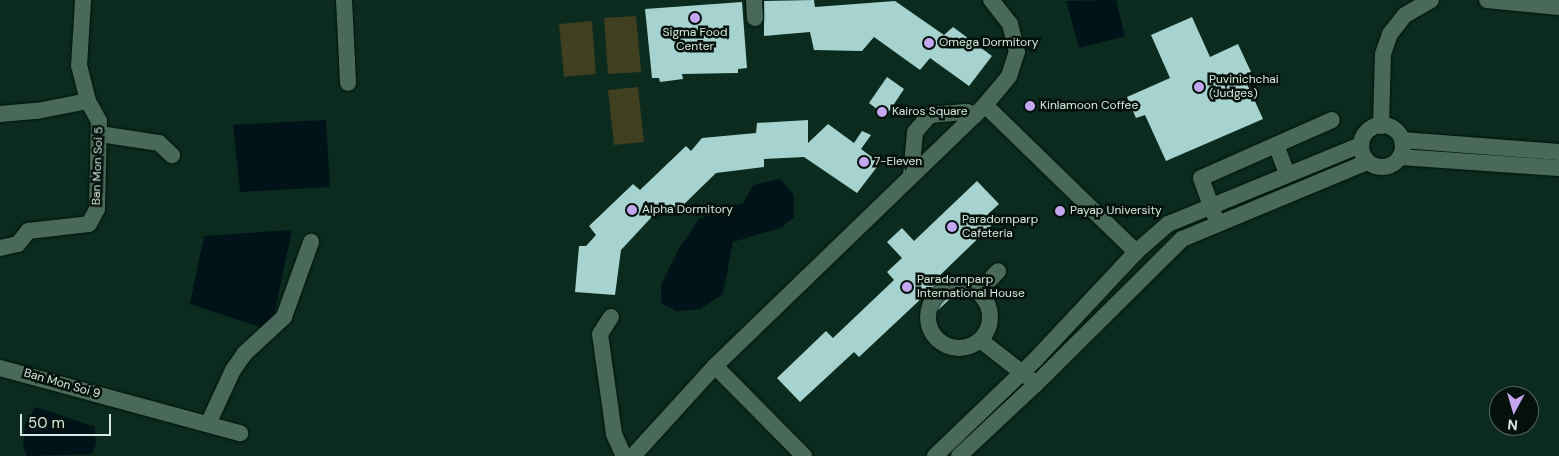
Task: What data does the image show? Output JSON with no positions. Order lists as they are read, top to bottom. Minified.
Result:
{"streets":{"street":["Ban Mon Soi 5","Ban Mon Soi 9"]},"places":["Sigma Food Center","Omega Dormitory","Puvinichchai (Judges)","Kinlamoon Coffee","Kairos Square","7-Eleven","Alpha Dormitory","Payap University","Paradornparp Cafeteria","Paradornparp International House"],"scale_bar":"50 m","north":"bottom"}
